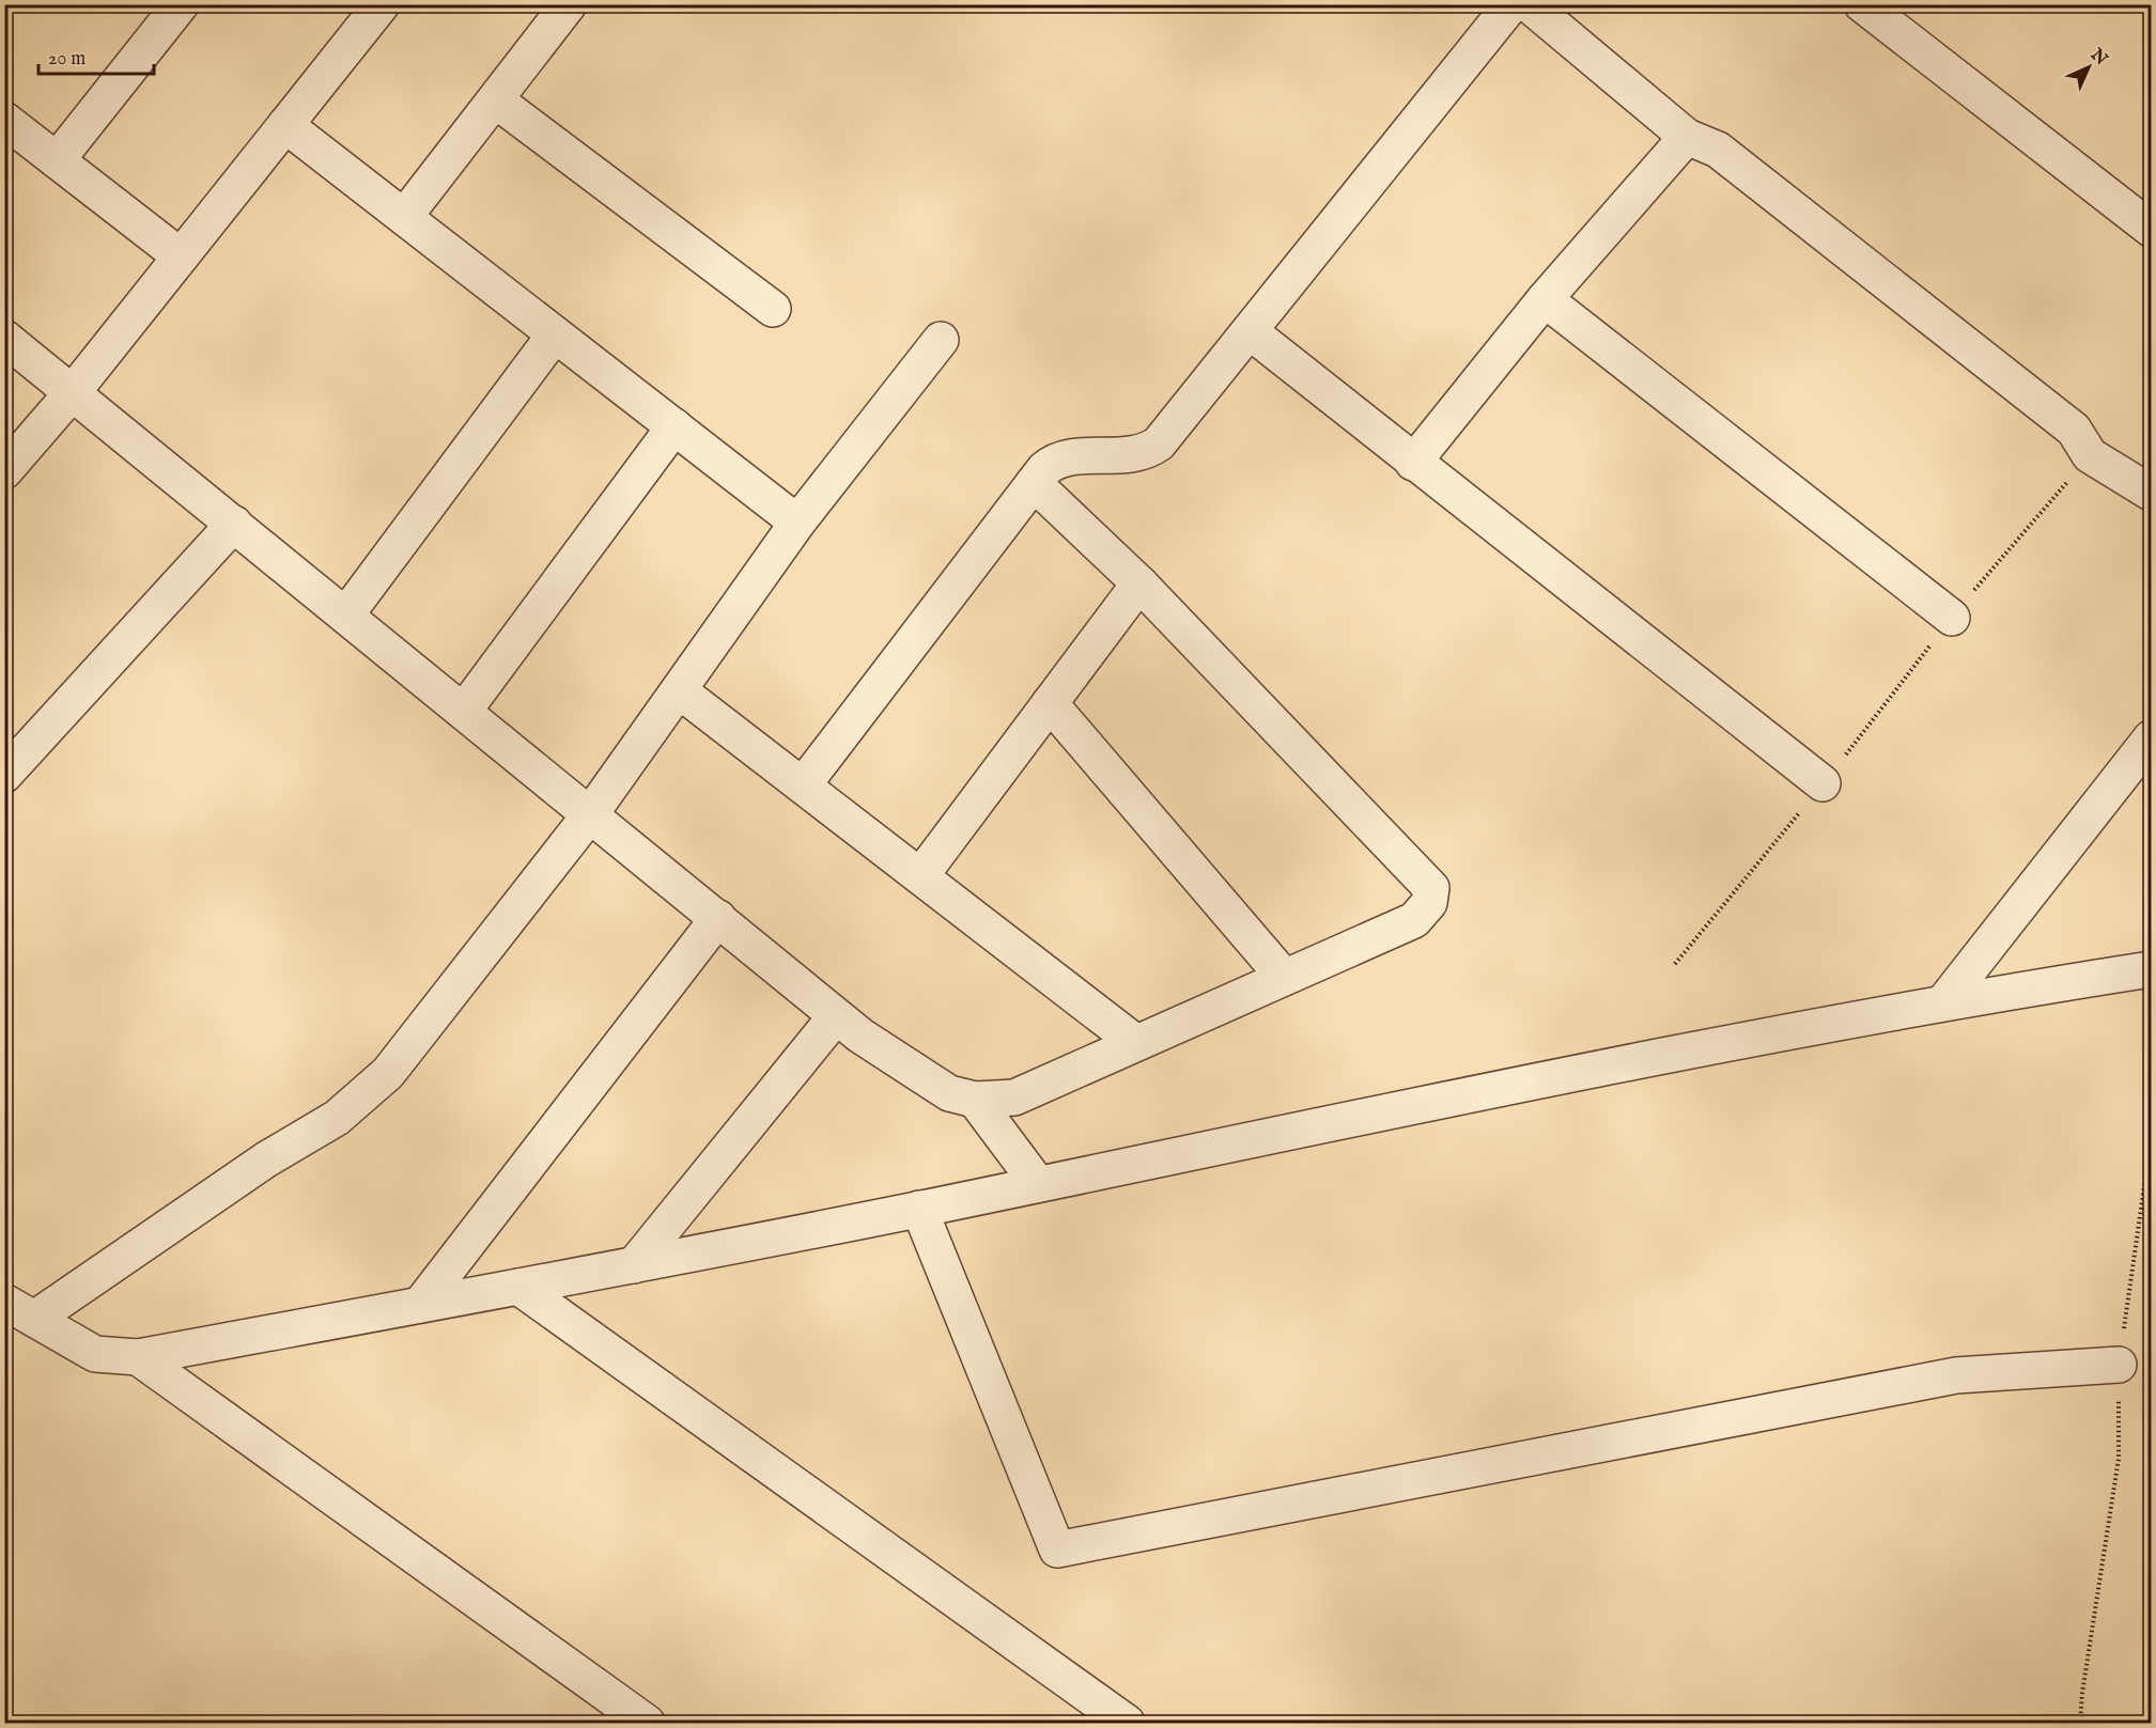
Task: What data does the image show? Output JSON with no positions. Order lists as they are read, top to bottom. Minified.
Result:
{"scale_bar":"20 m","north":"top right"}
